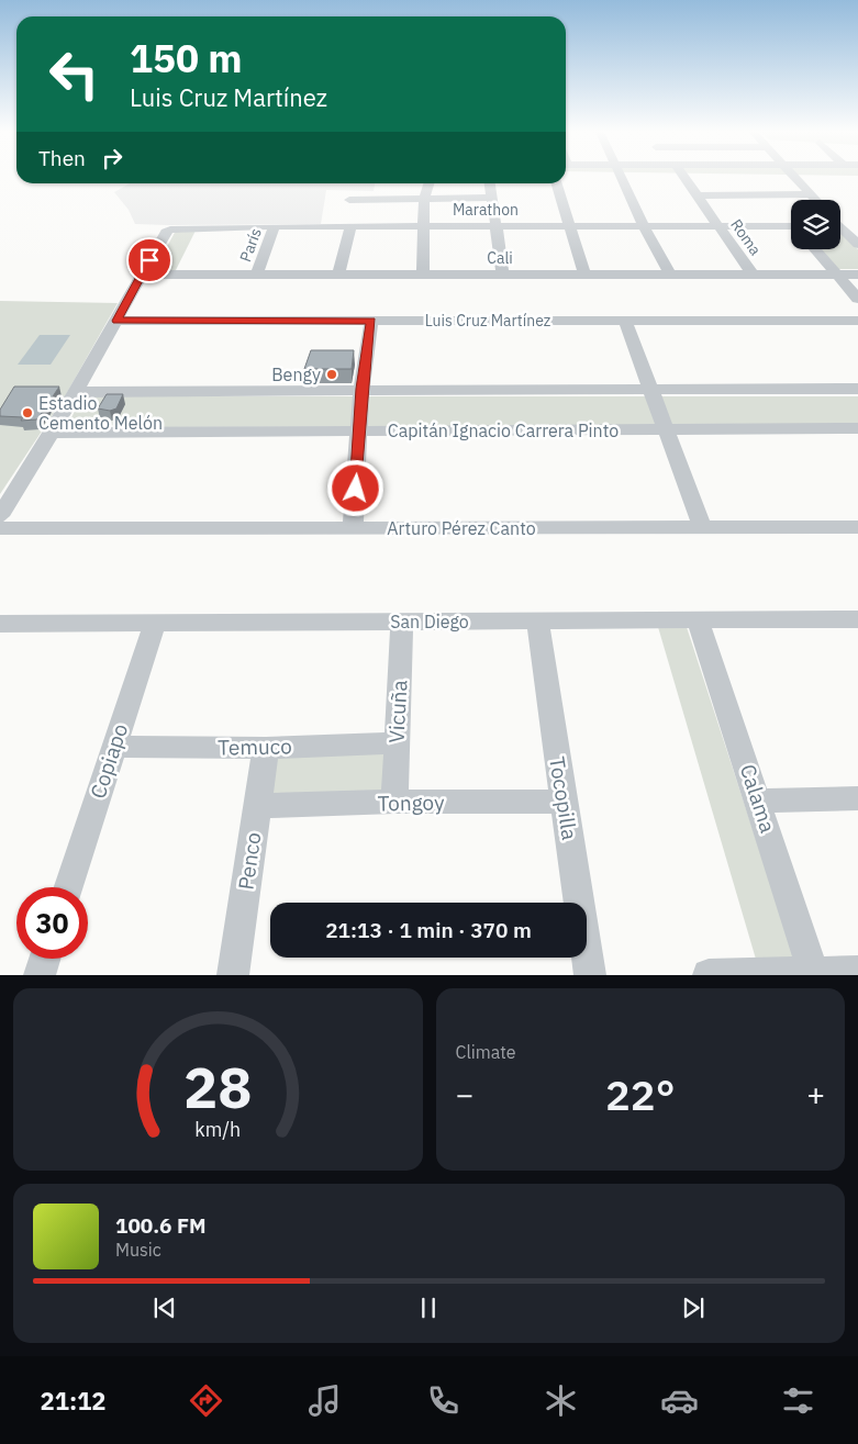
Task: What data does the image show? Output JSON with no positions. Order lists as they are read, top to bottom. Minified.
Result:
{"streets":{"street":["Marathon","Roma","París","Cali","Luis Cruz Martínez","Capitán Ignacio Carrera Pinto","Arturo Pérez Canto","San Diego","Vicuña","Temuco","Copiapo","Tocopilla","Calama","Tongoy","Penco"]},"crossings":[["Marathon","Roma"],["Marathon","París"],["Marathon","Cali"],["Roma","Cali"],["París","Cali"],["San Diego","Vicuña"],["San Diego","Copiapo"],["San Diego","Tocopilla"],["San Diego","Calama"],["Vicuña","Temuco"],["Vicuña","Tongoy"],["Temuco","Copiapo"],["Temuco","Penco"],["Tocopilla","Tongoy"],["Tongoy","Penco"]],"places":["Bengy","Estadio Cemento Melón"],"page":{"turn":["150 m","Luis Cruz Martínez"],"then":"Then","limit":"30","trip":"21:13 · 1 min · 370 m","tile":"Climate","heat":["−","22°","+"],"song":["100.6 FM","Music"],"tabs":"21:12","gauge":["28","km/h"]}}
